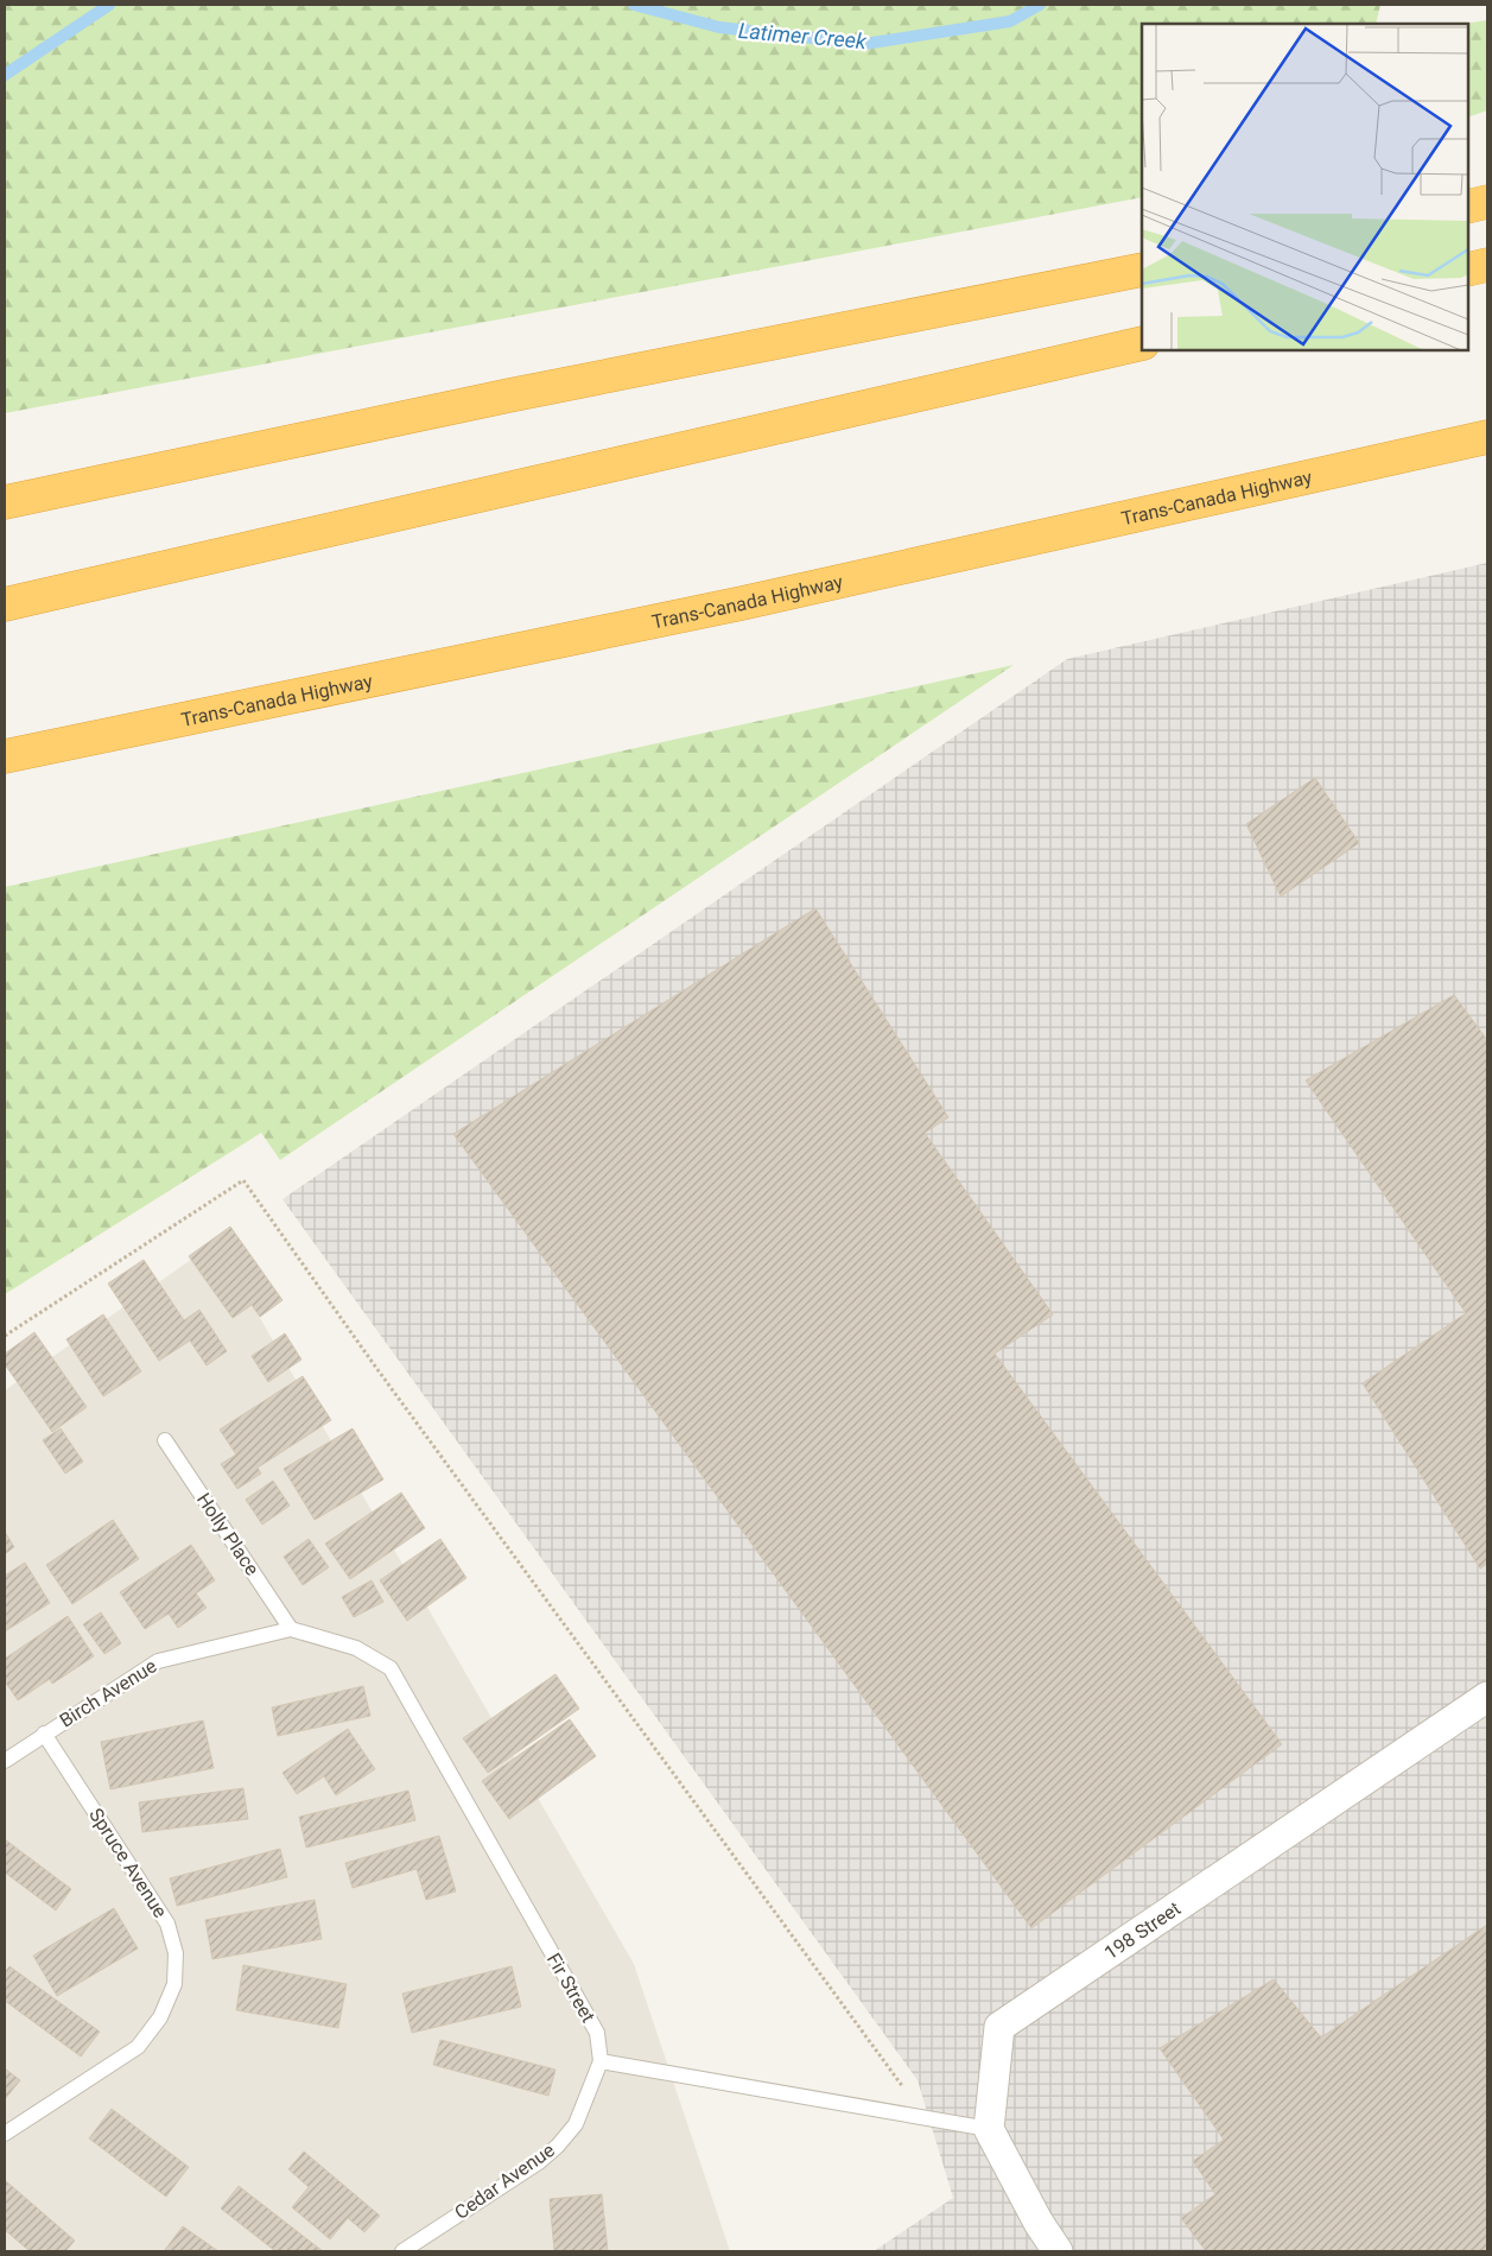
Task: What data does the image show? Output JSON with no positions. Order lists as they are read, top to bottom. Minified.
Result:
{"streets":{"highway":["Trans-Canada Highway"],"street":["198 Street"],"lane":["Holly Place","Birch Avenue","Spruce Avenue","Fir Street","Cedar Avenue"]},"crossings":[["Holly Place","Birch Avenue"],["Holly Place","Fir Street"],["Birch Avenue","Spruce Avenue"],["Birch Avenue","Fir Street"],["Fir Street","Cedar Avenue"]],"water":["Latimer Creek"]}
